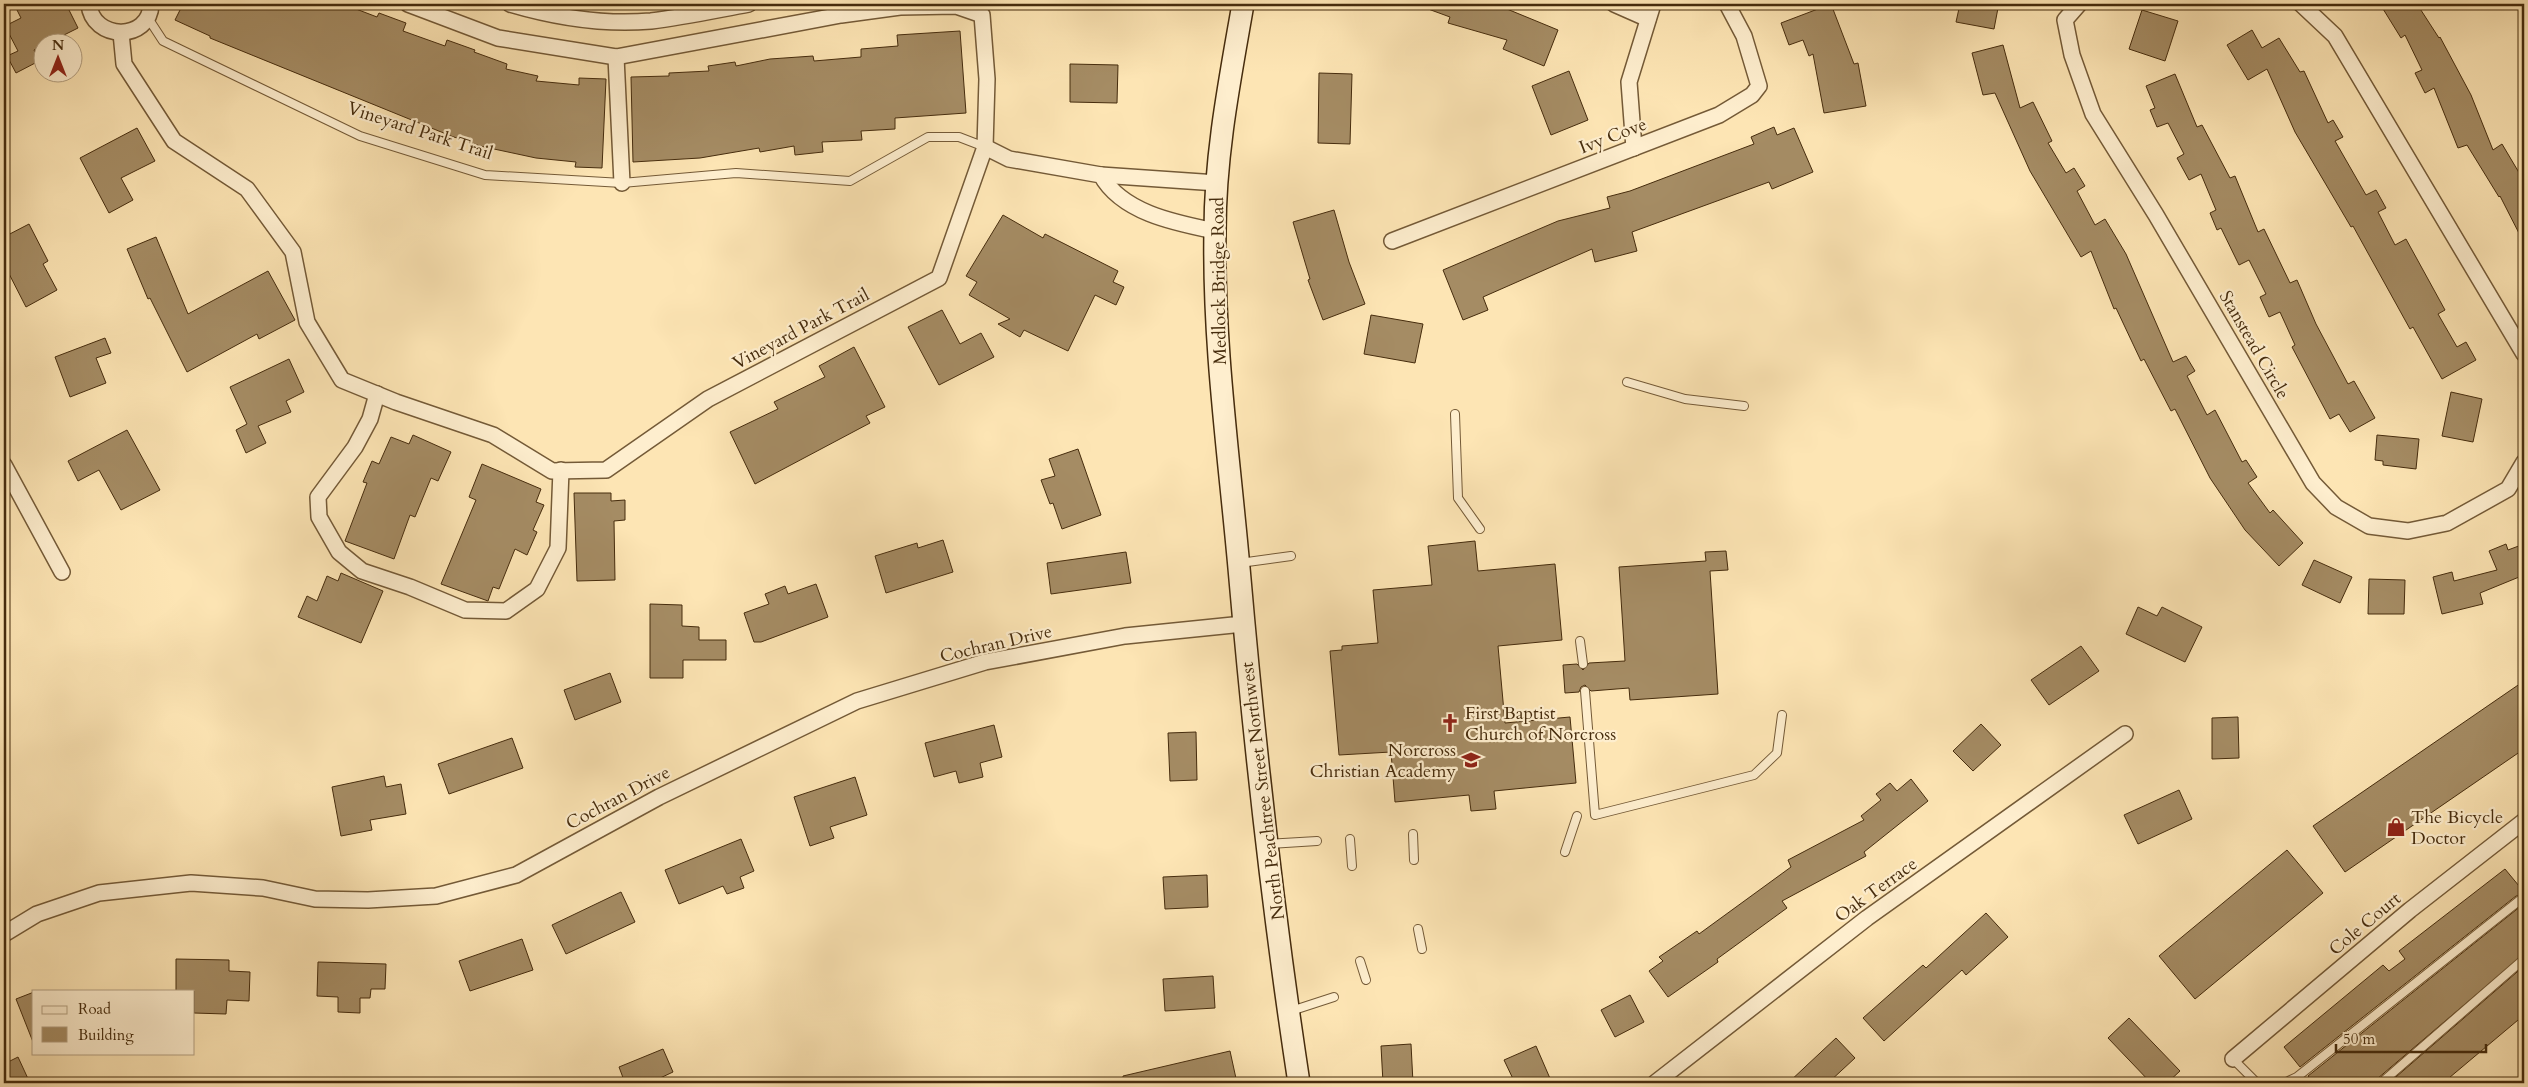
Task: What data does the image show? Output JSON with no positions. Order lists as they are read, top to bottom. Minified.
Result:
{"streets":{"street":["Vineyard Park Trail","Ivy Cove","Medlock Bridge Road","Stanstead Circle","Cochran Drive","North Peachtree Street Northwest","Oak Terrace","Cole Court"]},"crossings":[["Vineyard Park Trail","Medlock Bridge Road"],["Medlock Bridge Road","North Peachtree Street Northwest"],["Cochran Drive","North Peachtree Street Northwest"]],"places":{"church":["First Baptist Church of Norcross"],"school or university":["Norcross Christian Academy"],"shop":["The Bicycle Doctor"]},"legend":["Road","Building"],"scale_bar":"50 m","north":"top"}
